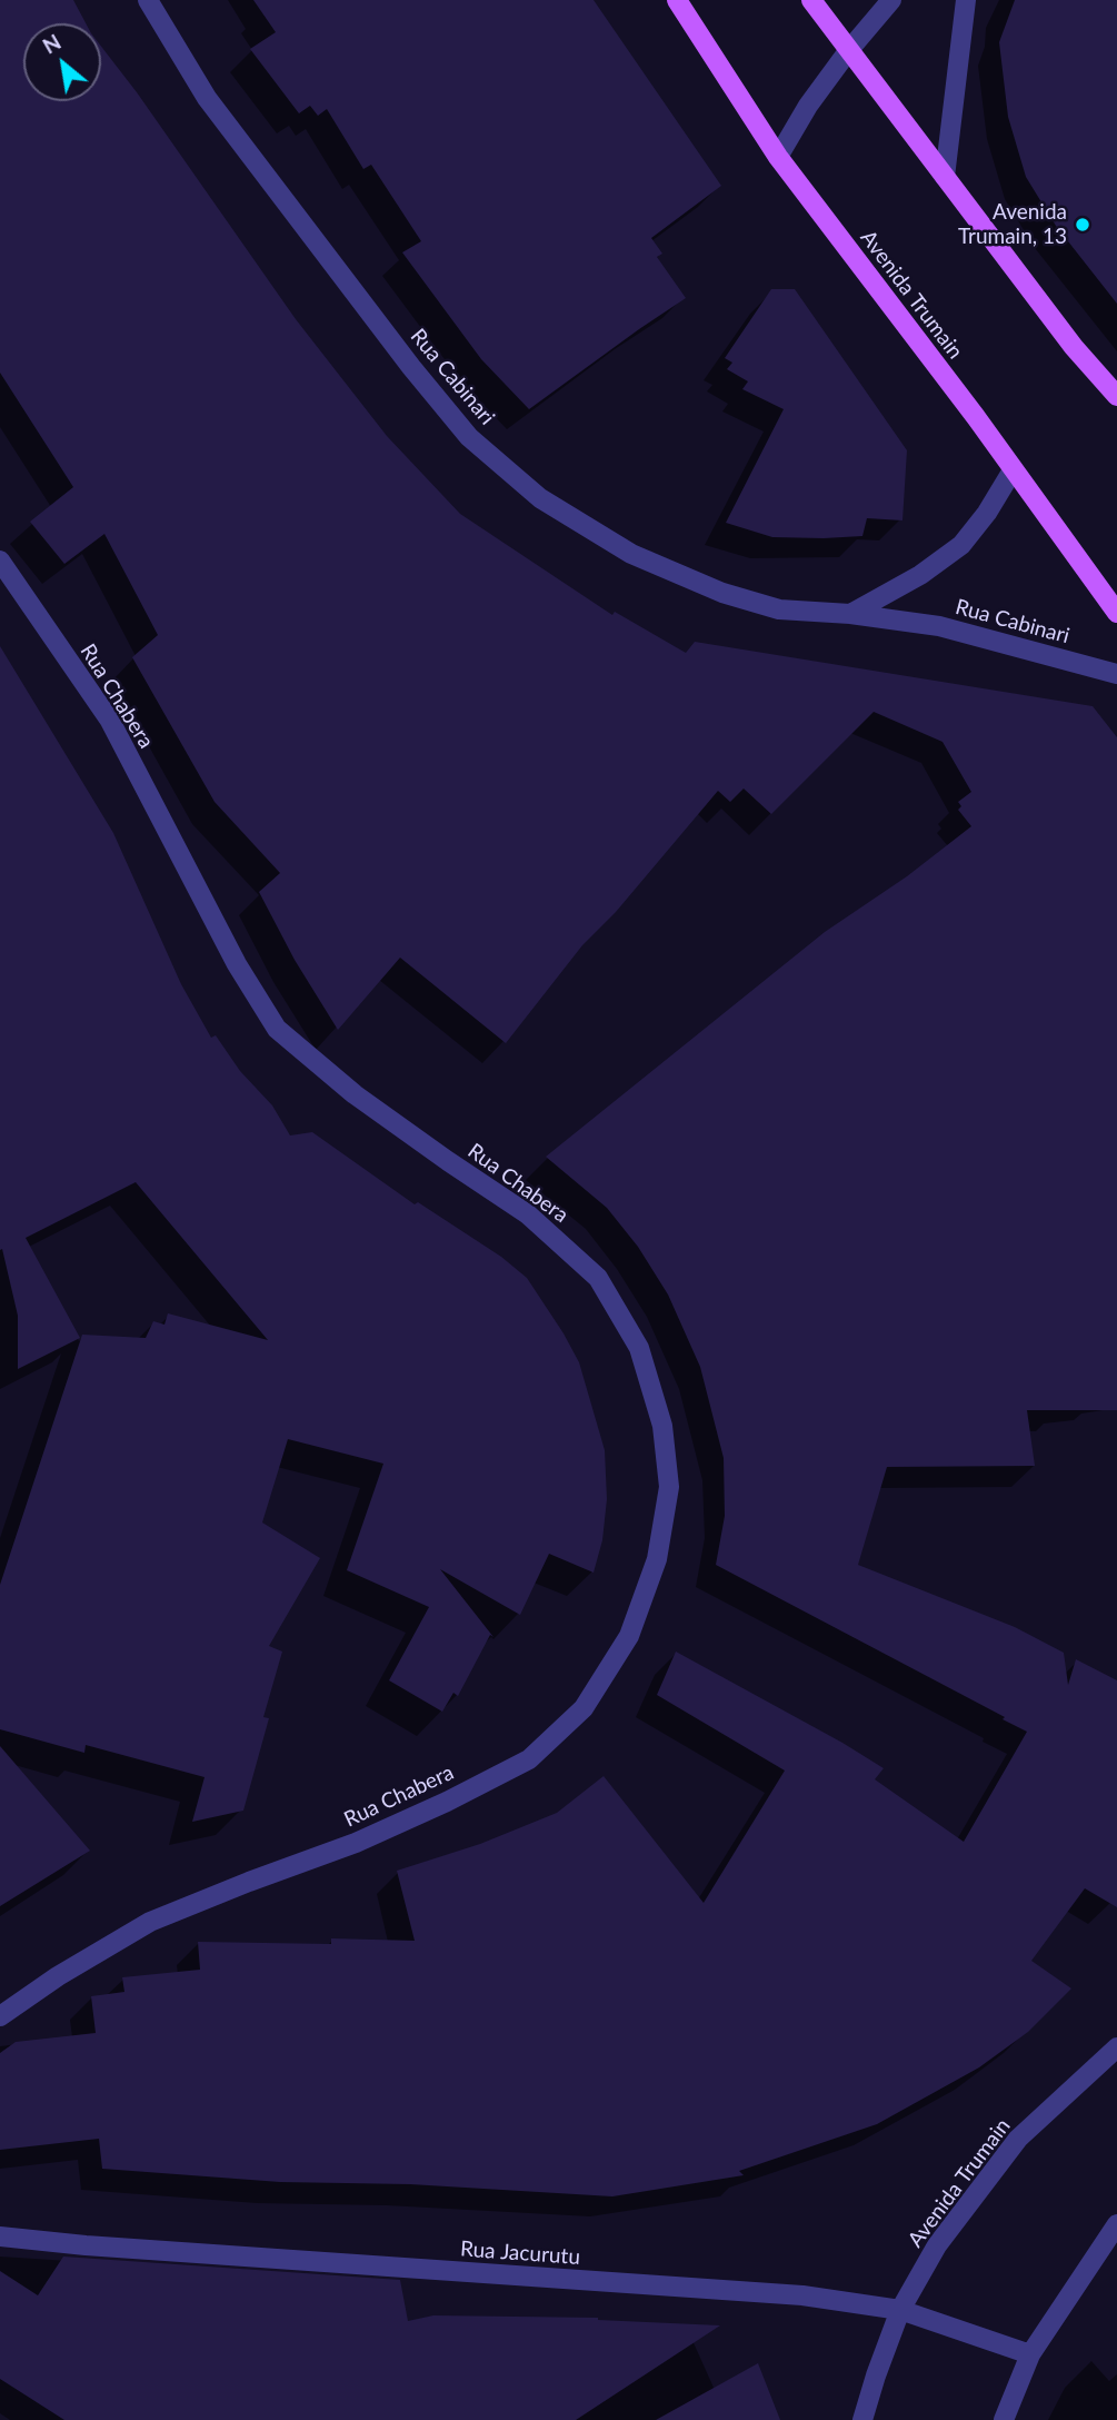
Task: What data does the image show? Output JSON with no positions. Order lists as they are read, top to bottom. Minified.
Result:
{"streets":{"main road":["Avenida Trumain"],"street":["Rua Cabinari","Rua Chabera","Rua Jacurutu"]},"crossings":[["Avenida Trumain","Rua Jacurutu"]],"places":["Avenida Trumain, 13"],"north":"top left"}
